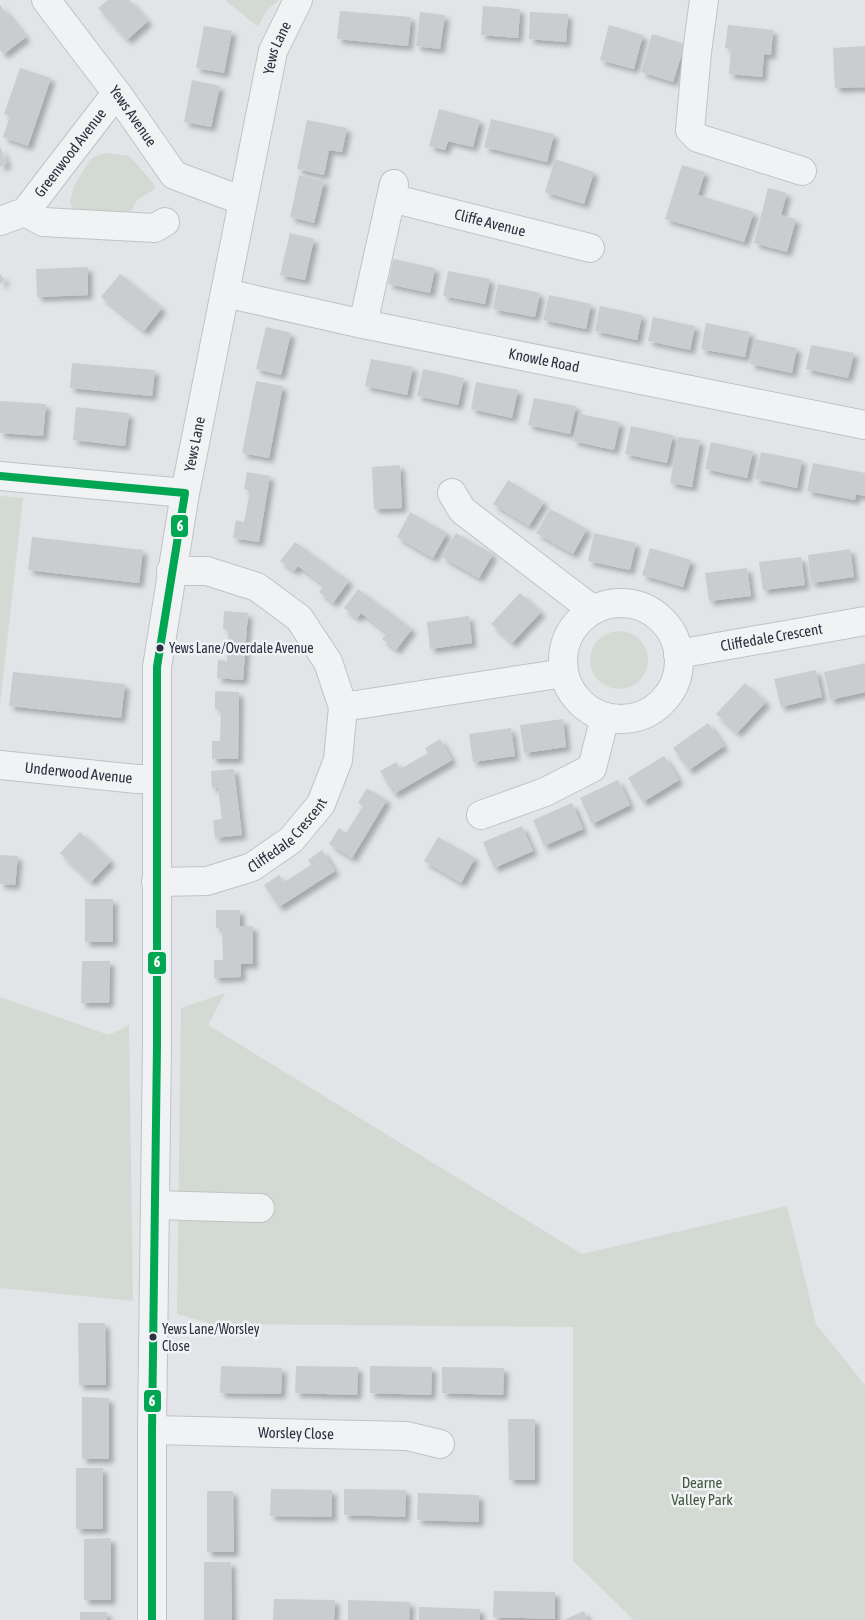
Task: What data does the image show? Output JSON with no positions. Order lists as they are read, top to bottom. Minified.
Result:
{"streets":{"street":["Yews Lane","Yews Avenue","Greenwood Avenue","Cliffe Avenue","Knowle Road","Cliffedale Crescent","Underwood Avenue","Worsley Close"]},"crossings":[["Yews Lane","Yews Avenue"],["Yews Lane","Knowle Road"],["Yews Lane","Cliffedale Crescent"],["Yews Lane","Underwood Avenue"],["Yews Lane","Worsley Close"],["Yews Avenue","Greenwood Avenue"],["Cliffe Avenue","Knowle Road"]],"parks":["Dearne Valley Park"],"places":["Yews Lane/Overdale Avenue","Yews Lane/Worsley Close"],"lines":["transit line 6"]}
